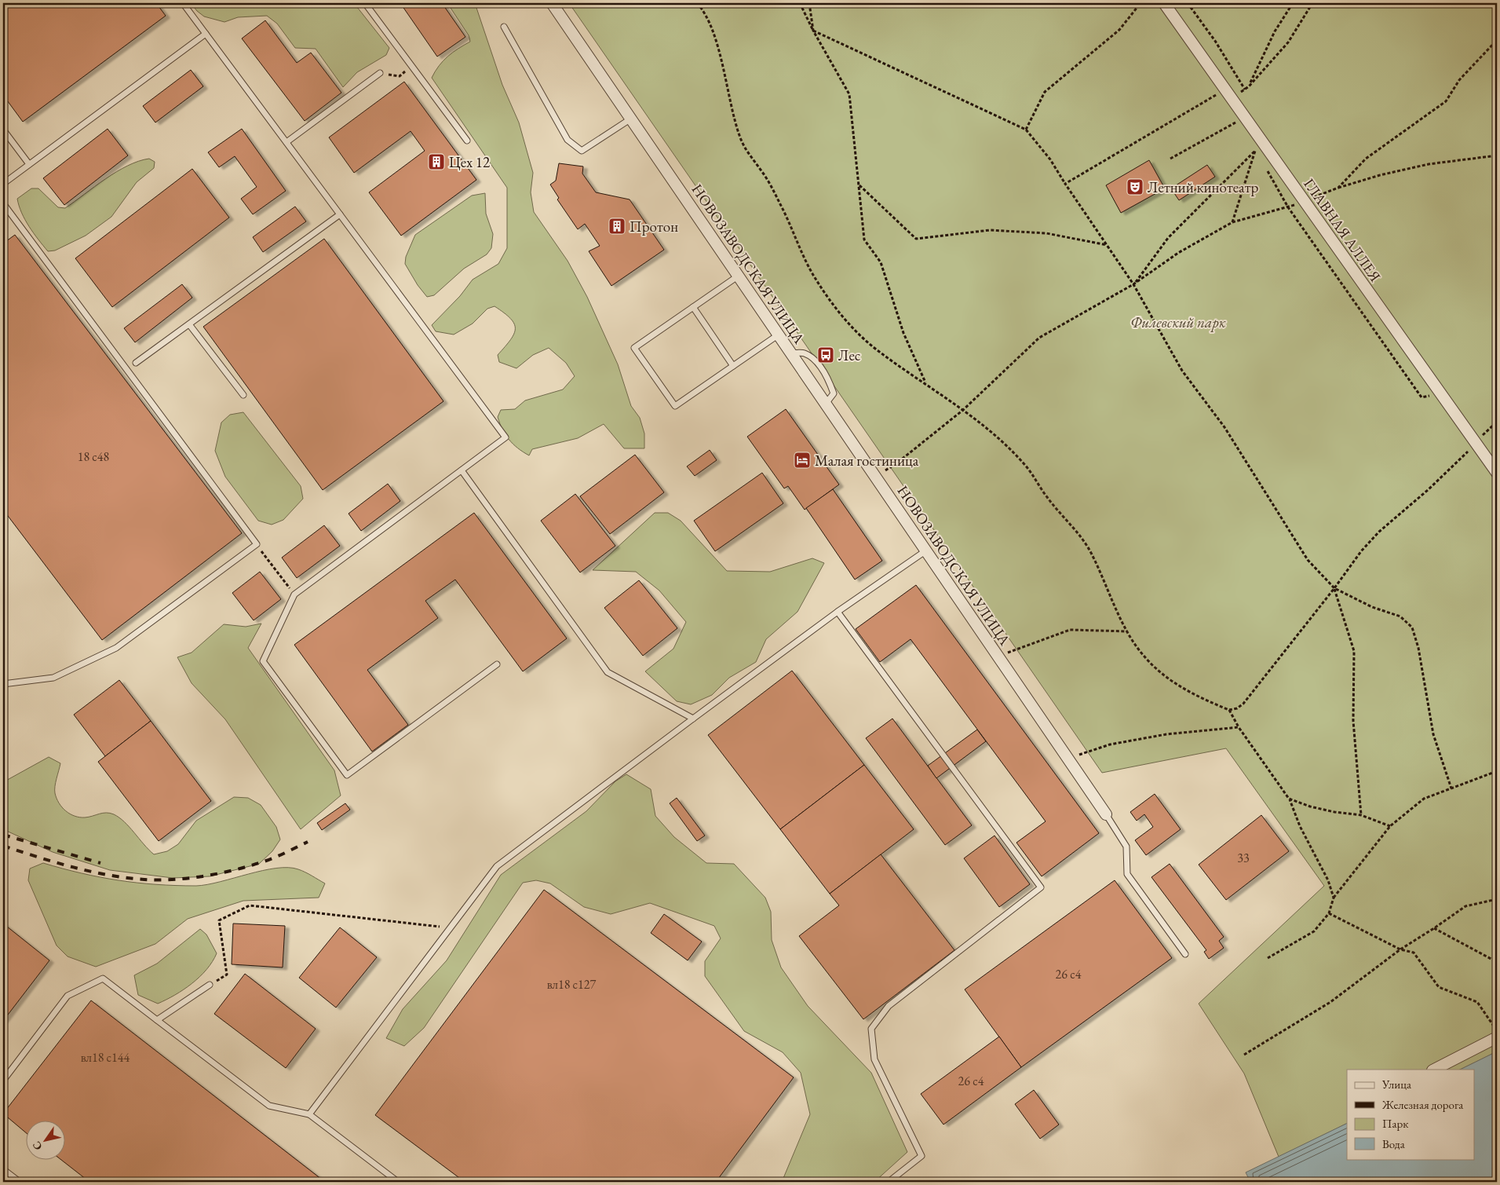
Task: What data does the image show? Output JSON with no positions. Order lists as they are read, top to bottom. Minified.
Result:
{"streets":{"street":["ГЛАВНАЯ АЛЛЕЯ","НОВОЗАВОДСКАЯ УЛИЦА"]},"parks":["Филевский парк"],"places":{"building":["Цех 12","Протон"],"theatre":["Летний кинотеатр"],"bus stop":["Лес"],"hotel":["Малая гостиница"]},"house_numbers":["18 с48","33","26 с4","вл18 с127","вл18 с144","26 с4"],"legend":["Улица","Железная дорога","Парк","Вода"],"north":"bottom left"}
